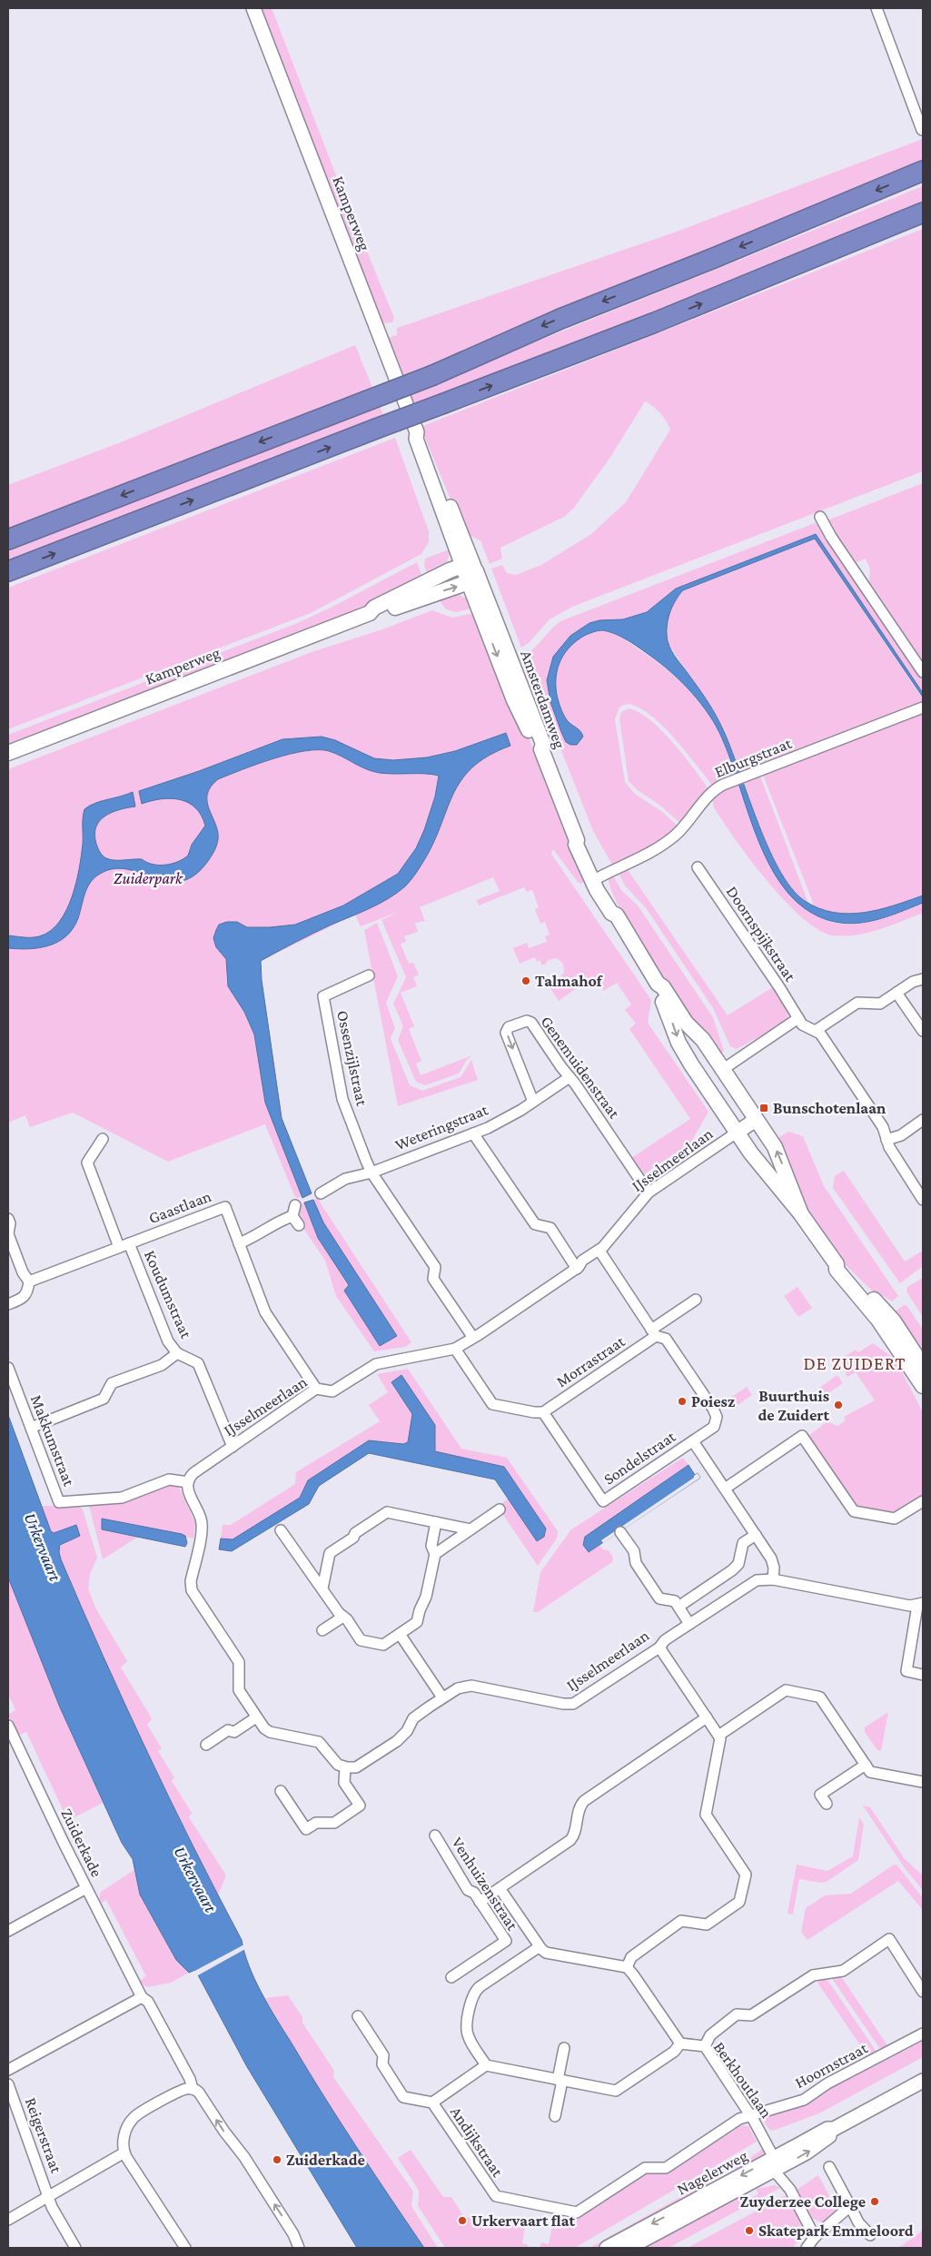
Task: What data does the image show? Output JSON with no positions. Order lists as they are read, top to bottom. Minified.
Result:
{"streets":{"main road":["Kamperweg","Amsterdamweg"],"street":["Elburgstraat","Doornspijkstraat","Ossenzijlstraat","Genemuidenstraat","Weteringstraat","IJsselmeerlaan","Gaastlaan","Koudumstraat","Morrastraat","Makkumstraat","Sondelstraat","Zuiderkade","Venhuizenstraat","Hoornstraat","Berkhoutlaan","Reigerstraat","Andijkstraat","Nagelerweg"]},"crossings":[["Kamperweg","Amsterdamweg"],["Amsterdamweg","Elburgstraat"],["Amsterdamweg","IJsselmeerlaan"],["Ossenzijlstraat","Weteringstraat"],["Genemuidenstraat","Weteringstraat"],["Genemuidenstraat","IJsselmeerlaan"],["IJsselmeerlaan","Gaastlaan"],["IJsselmeerlaan","Koudumstraat"],["IJsselmeerlaan","Makkumstraat"],["IJsselmeerlaan","Sondelstraat"],["Gaastlaan","Koudumstraat"],["Morrastraat","Sondelstraat"],["Hoornstraat","Berkhoutlaan"],["Hoornstraat","Andijkstraat"],["Berkhoutlaan","Andijkstraat"],["Berkhoutlaan","Nagelerweg"]],"districts":["DE ZUIDERT"],"water":["Urkervaart"],"parks":["Zuiderpark"],"places":{"other":["Talmahof","Poiesz","Buurthuis de Zuidert","Zuiderkade","Zuyderzee College","Urkervaart flat","Skatepark Emmeloord"],"transit":["Bunschotenlaan"]}}
